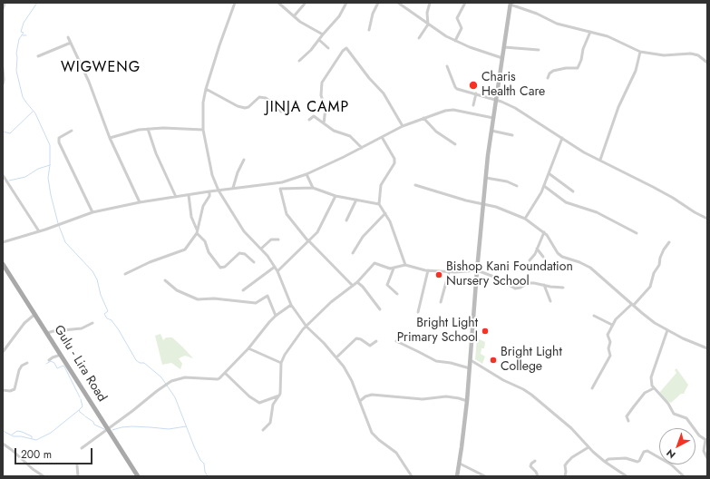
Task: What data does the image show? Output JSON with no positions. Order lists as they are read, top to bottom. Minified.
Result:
{"streets":{"main road":["Gulu - Lira Road"]},"districts":["WIGWENG","JINJA CAMP"],"places":["Charis Health Care","Bishop Kani Foundation Nursery School","Bright Light Primary School","Bright Light College"],"scale_bar":"200 m","north":"bottom left"}
